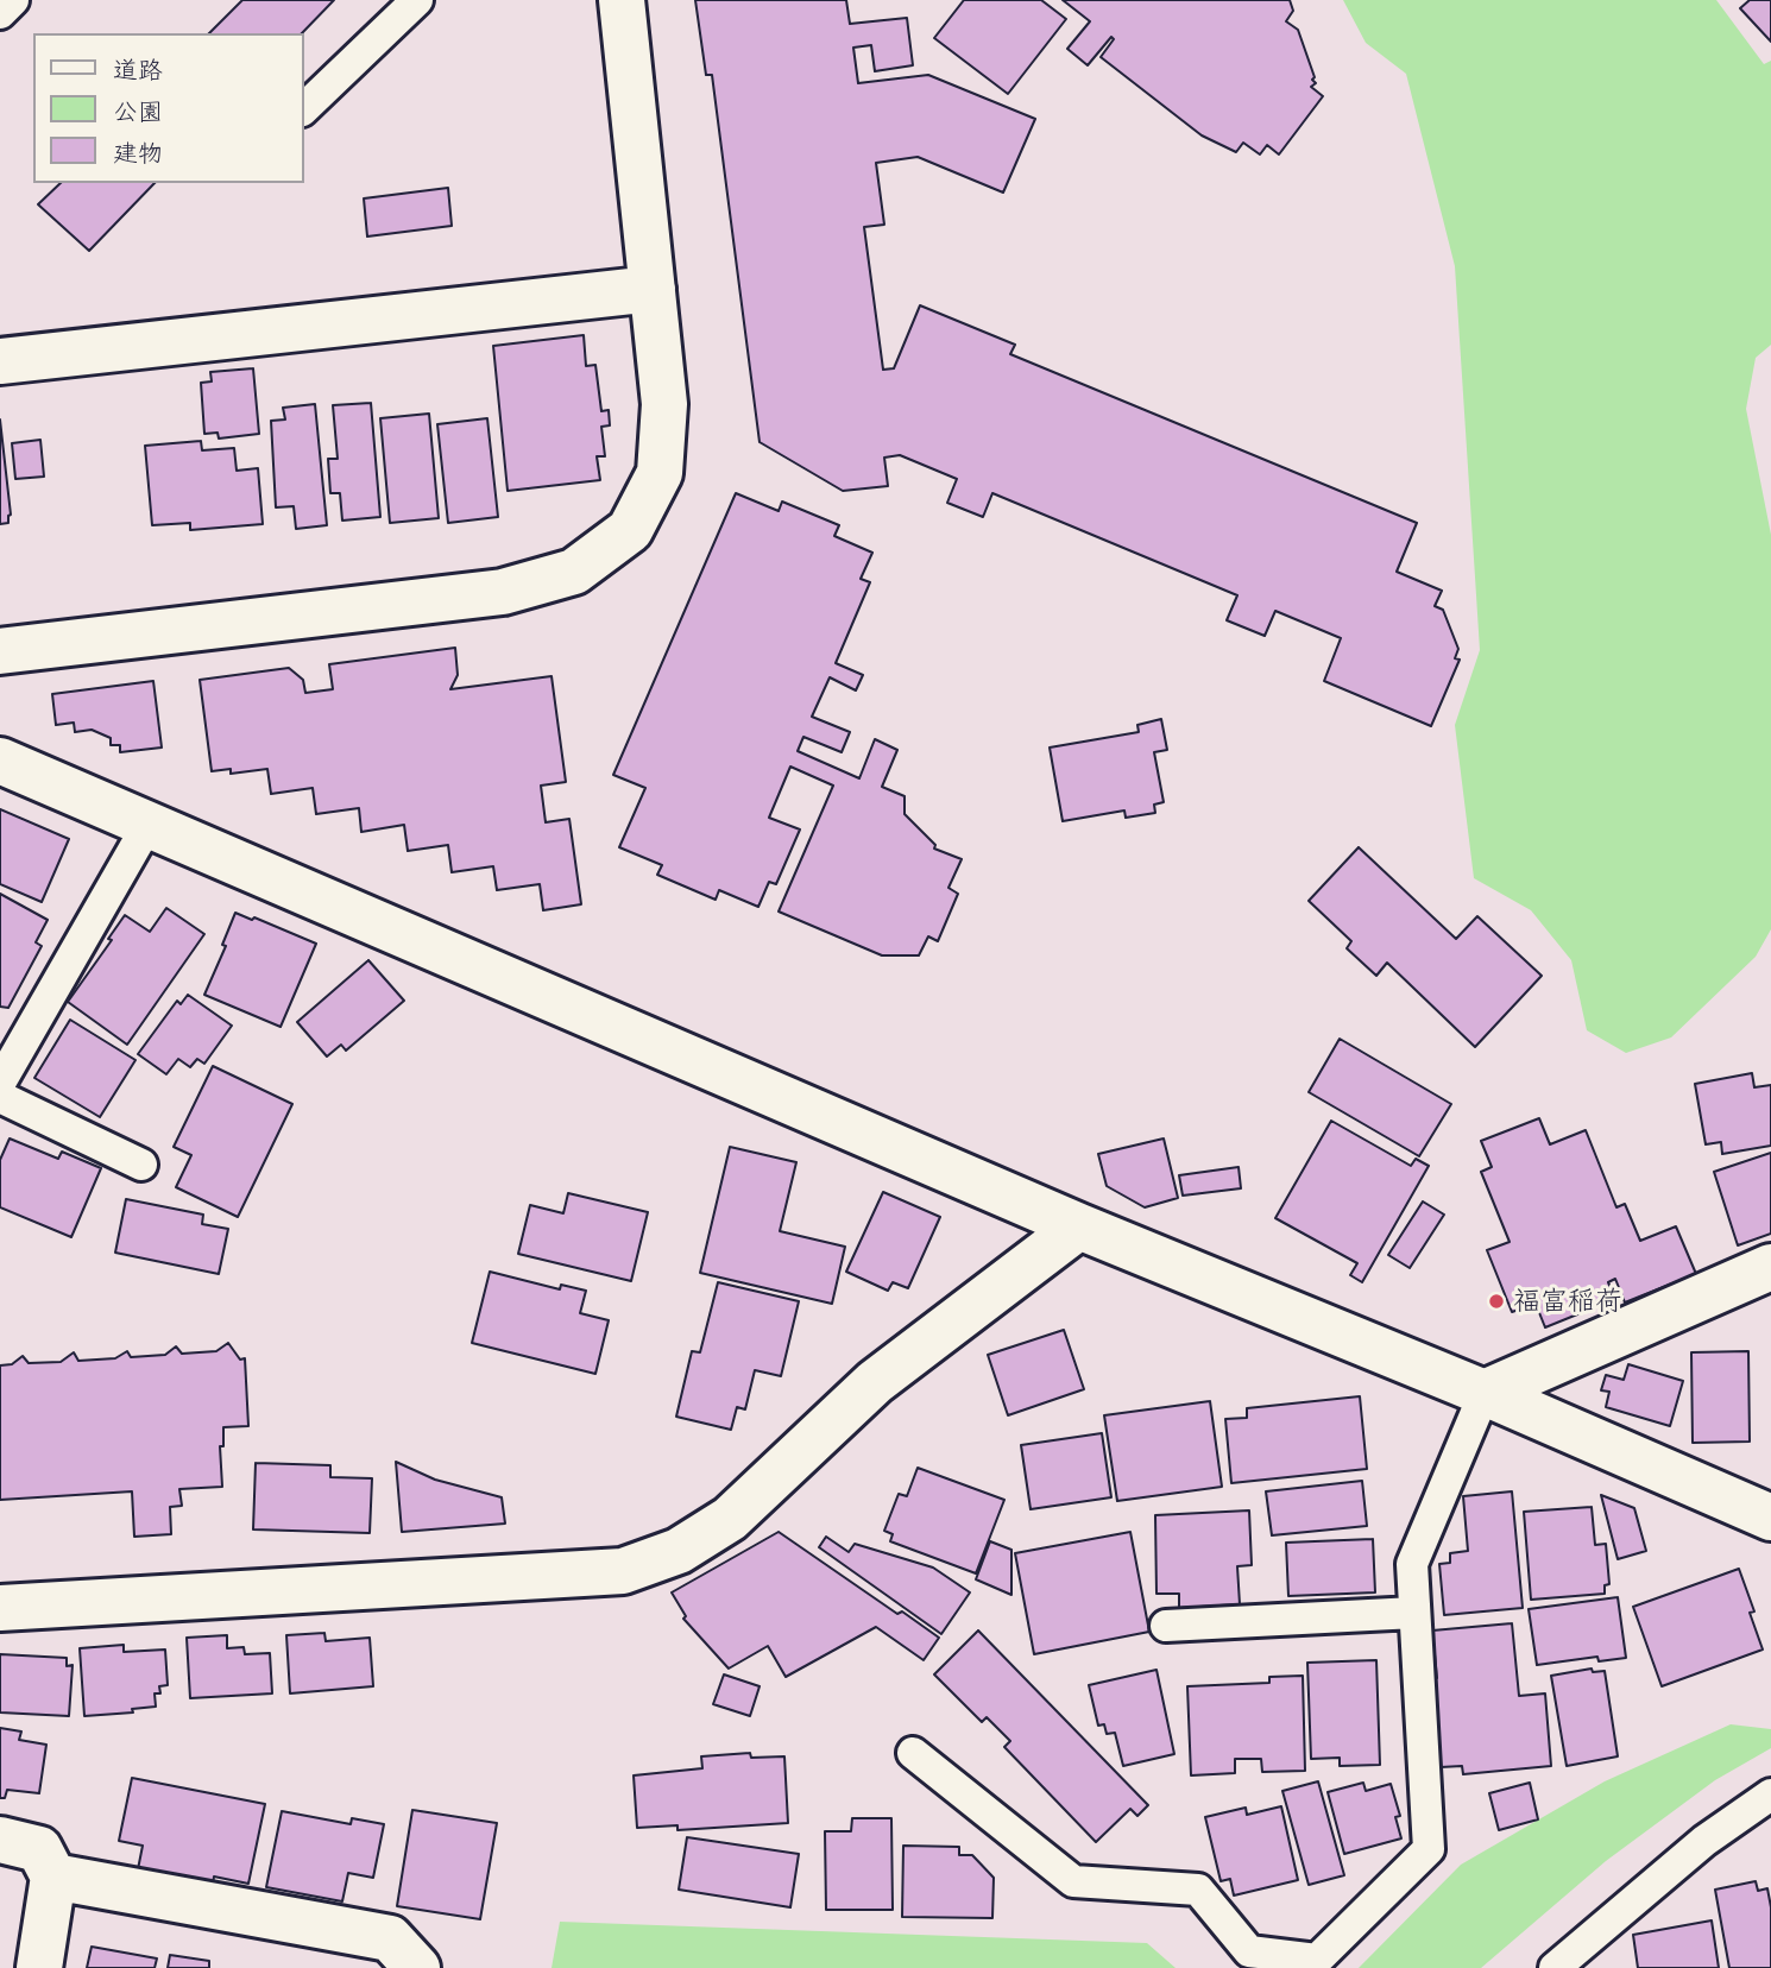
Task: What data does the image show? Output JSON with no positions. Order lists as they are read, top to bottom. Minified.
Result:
{"places":["福富稲荷"],"legend":["道路","公園","建物"]}
